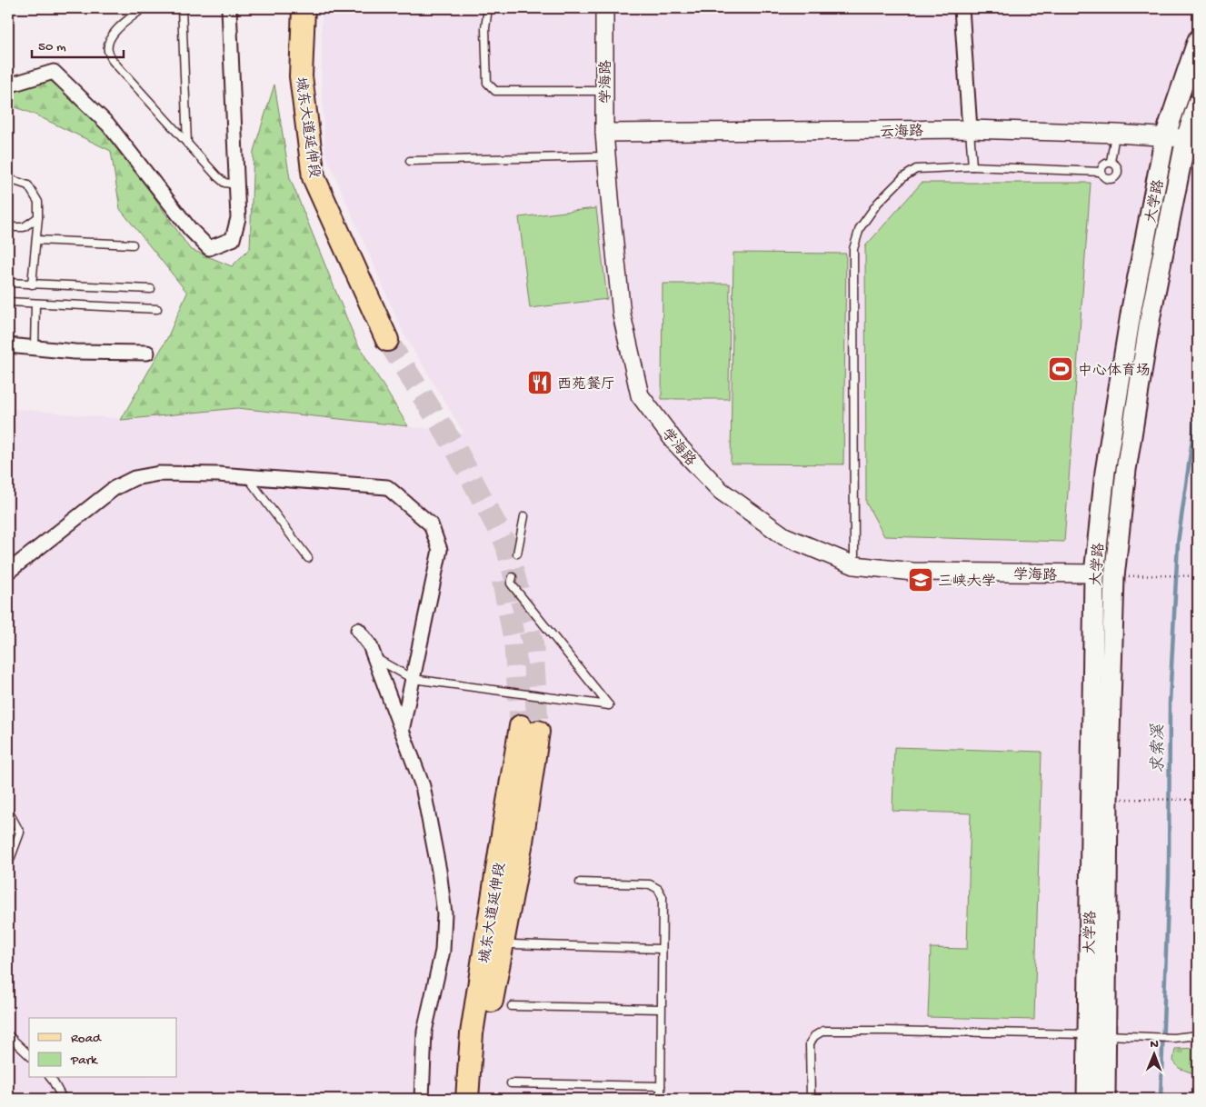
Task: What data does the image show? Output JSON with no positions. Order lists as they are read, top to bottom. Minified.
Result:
{"streets":{"main road":["城东大道延伸段","大学路"],"street":["学海路","云海路"]},"crossings":[["学海路","云海路"],["学海路","大学路"],["云海路","大学路"]],"water":["求索溪"],"places":{"sports":["中心体育场"],"restaurant":["西苑餐厅"],"school or university":["三峡大学"]},"legend":["Road","Park"],"scale_bar":"50 m","north":"top"}
